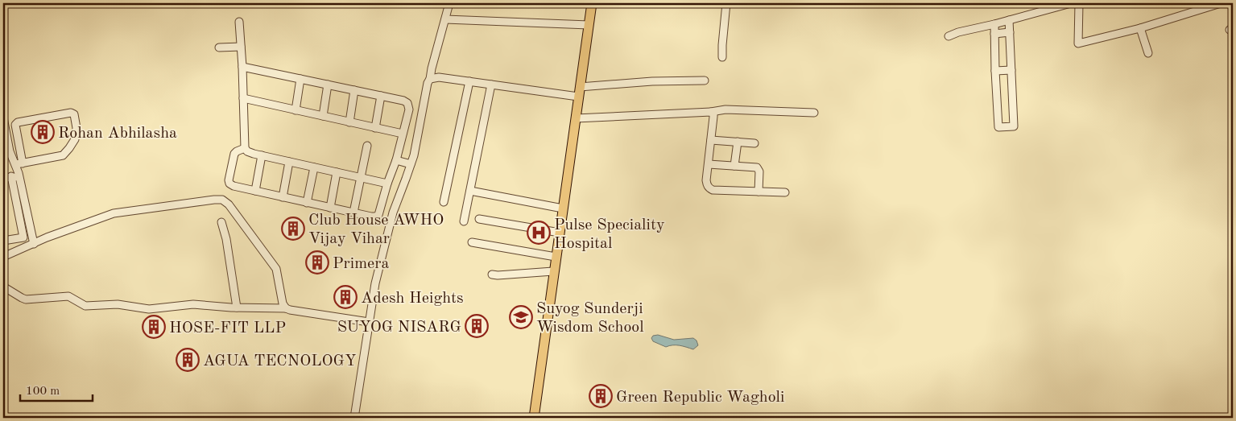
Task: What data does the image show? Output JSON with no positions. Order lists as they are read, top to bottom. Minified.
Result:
{"places":{"building":["Rohan Abhilasha","Club House AWHO Vijay Vihar","Primera","Adesh Heights","SUYOG NISARG","HOSE-FIT LLP","AGUA TECNOLOGY","Green Republic Wagholi"],"hospital":["Pulse Speciality Hospital"],"school or university":["Suyog Sunderji Wisdom School"]},"scale_bar":"100 m"}
